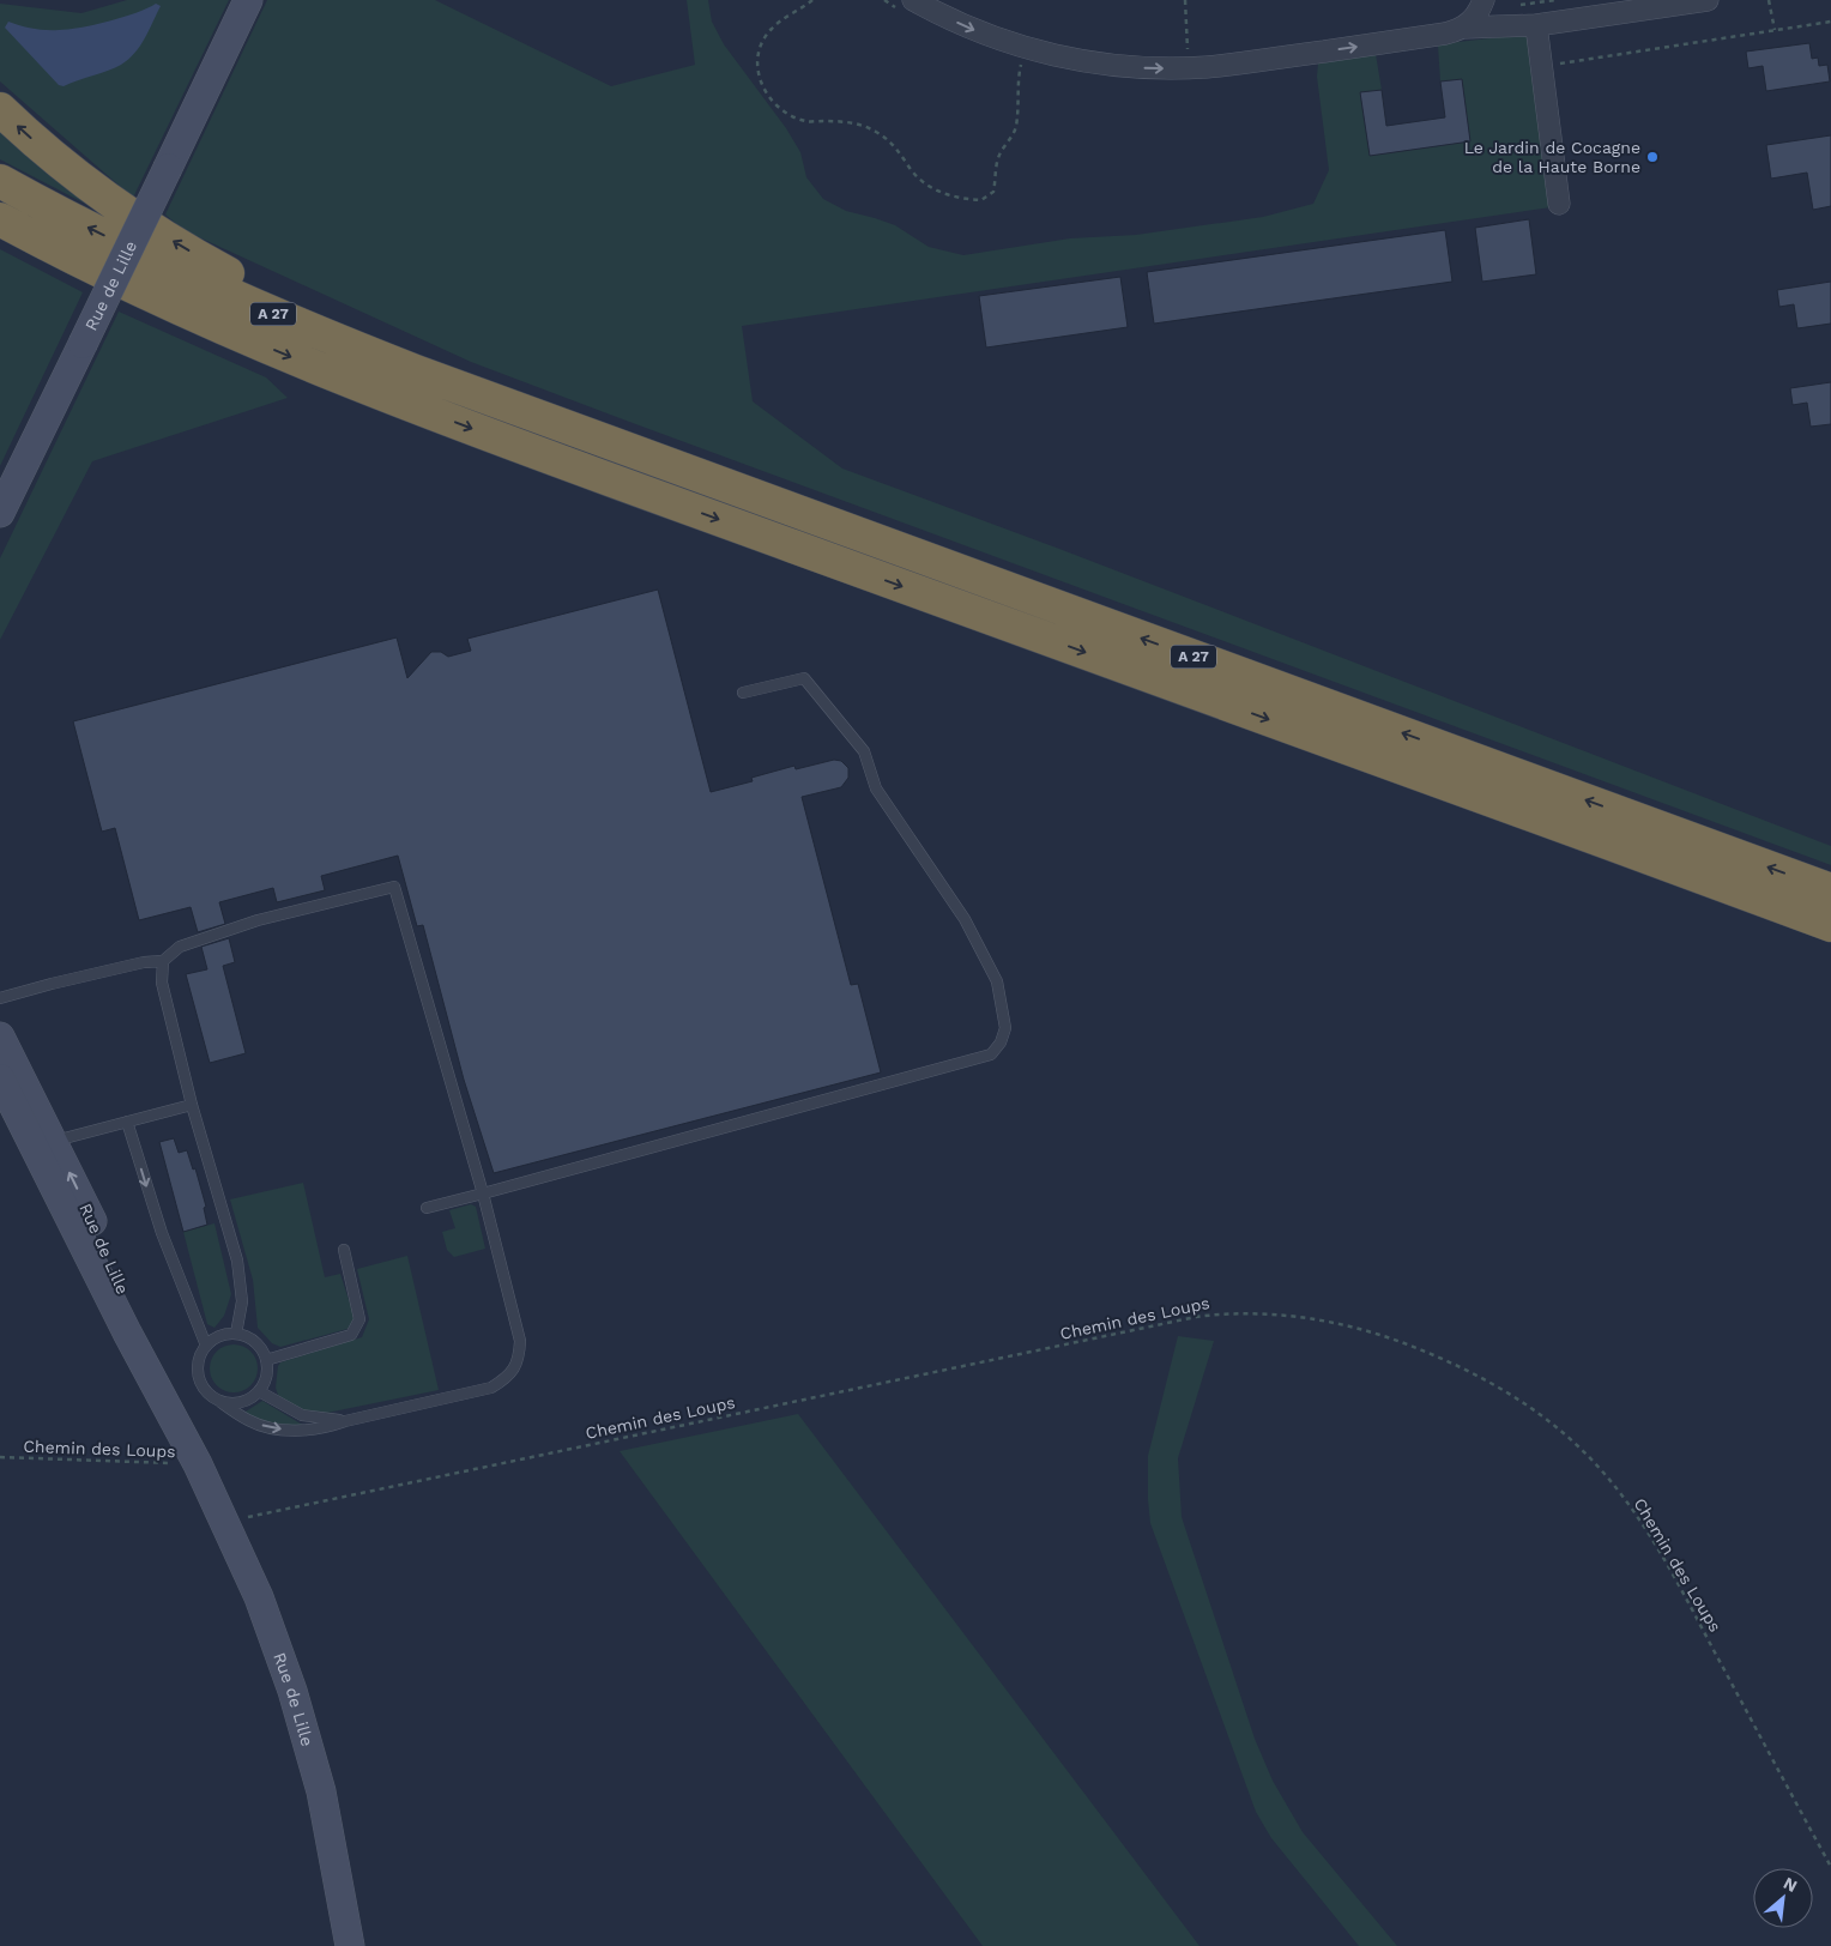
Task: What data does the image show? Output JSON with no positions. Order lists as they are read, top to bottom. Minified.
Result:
{"streets":{"highway":["A 27"],"main road":["Rue de Lille"],"path":["Chemin des Loups"]},"crossings":[["Rue de Lille","Chemin des Loups"]],"places":["Le Jardin de Cocagne de la Haute Borne"],"north":"top right"}
